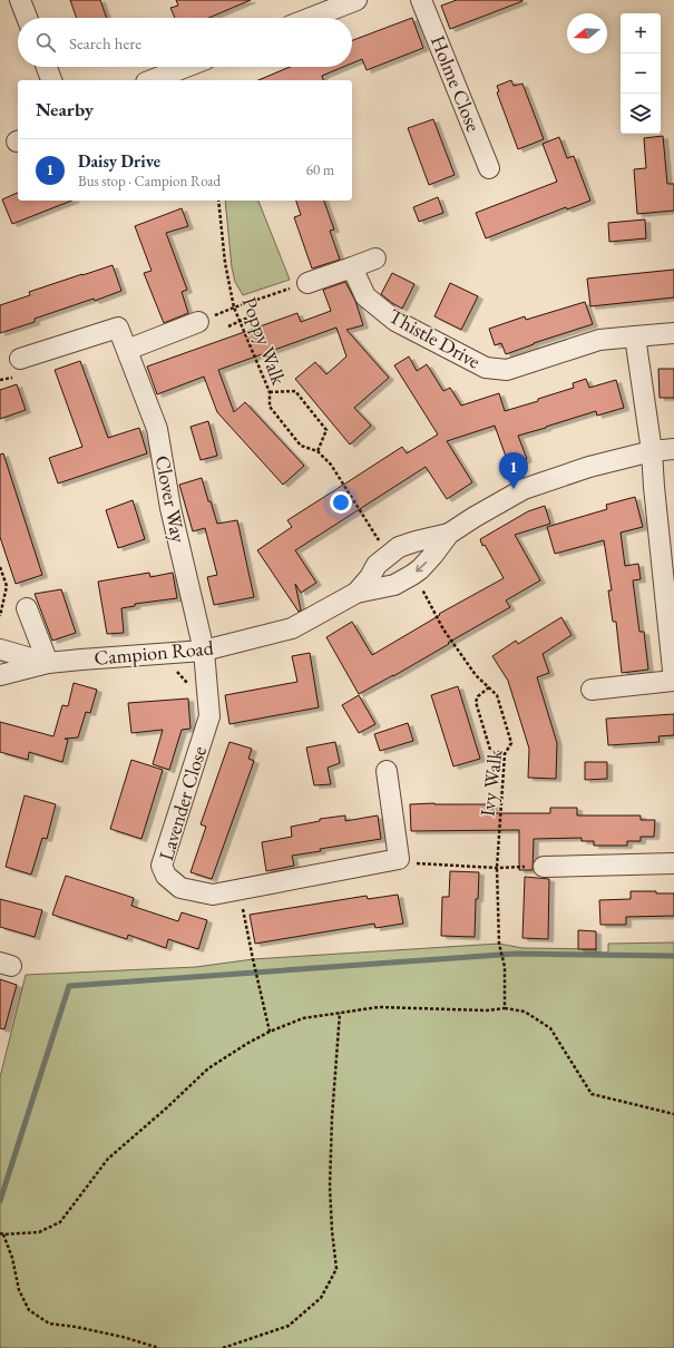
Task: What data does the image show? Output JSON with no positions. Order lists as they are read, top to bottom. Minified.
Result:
{"streets":{"street":["Holme Close","Thistle Drive","Clover Way","Campion Road","Lavender Close"],"path":["Poppy Walk","Ivy Walk"]},"crossings":[["Poppy Walk","Campion Road"],["Clover Way","Campion Road"],["Clover Way","Lavender Close"],["Campion Road","Ivy Walk"],["Campion Road","Lavender Close"]],"north":"left","page":{"map_buttons":["+","−"],"search":"Search here","heading":"Nearby","list":[{"mark":"1","name":"Daisy Drive","note":"Bus stop · Campion Road","value":"60 m"}],"pins":"1"}}
